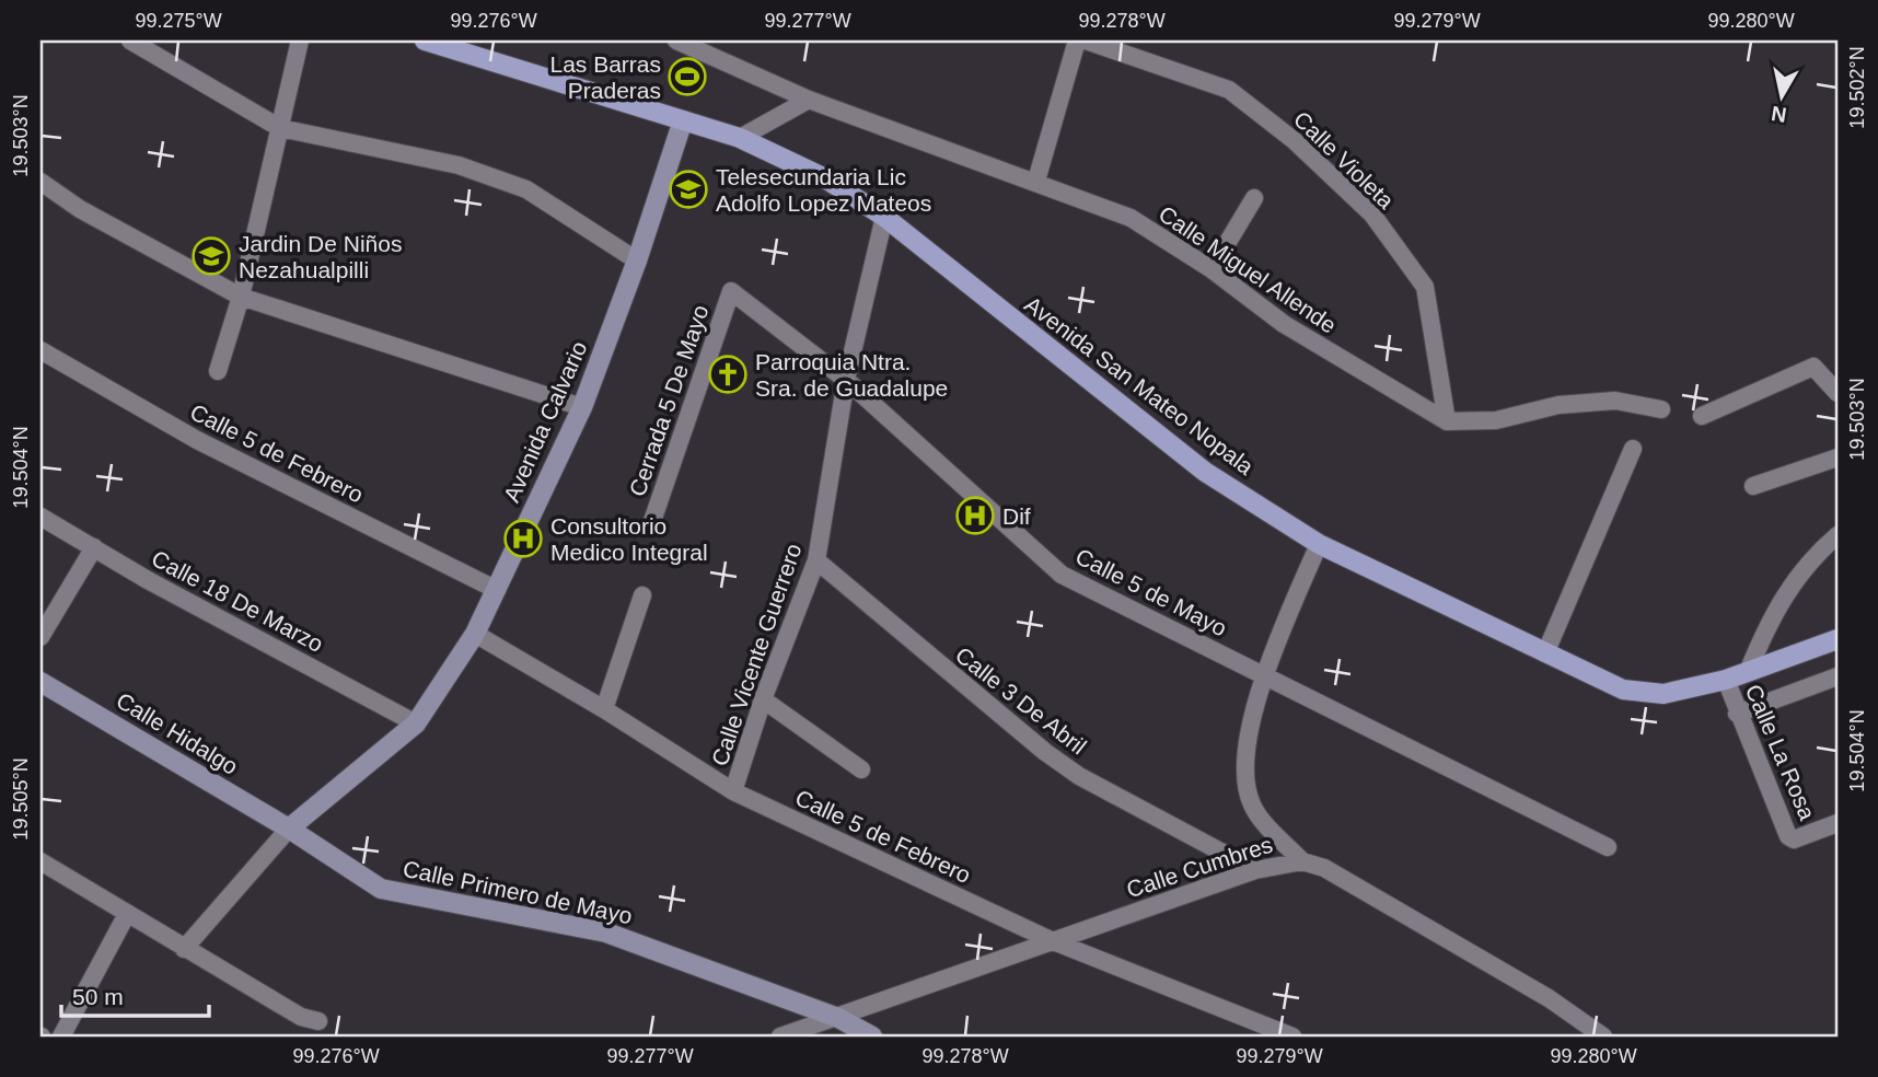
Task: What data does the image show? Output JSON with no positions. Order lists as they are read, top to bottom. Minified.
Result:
{"streets":{"main road":["Avenida San Mateo Nopala"],"street":["Calle Violeta","Calle Miguel Allende","Cerrada 5 De Mayo","Avenida Calvario","Calle 5 de Febrero","Calle 5 de Mayo","Calle 18 De Marzo","Calle Vicente Guerrero","Calle 3 De Abril","Calle Hidalgo","Calle La Rosa","Calle Cumbres","Calle Primero de Mayo"]},"crossings":[["Calle Violeta","Calle Miguel Allende"],["Avenida San Mateo Nopala","Avenida Calvario"],["Avenida San Mateo Nopala","Calle Vicente Guerrero"],["Avenida San Mateo Nopala","Calle La Rosa"],["Avenida San Mateo Nopala","Calle Cumbres"],["Cerrada 5 De Mayo","Calle 5 de Mayo"],["Avenida Calvario","Calle 5 de Febrero"],["Avenida Calvario","Calle 18 De Marzo"],["Avenida Calvario","Calle Hidalgo"],["Avenida Calvario","Calle Primero de Mayo"],["Calle 5 de Febrero","Calle Vicente Guerrero"],["Calle 5 de Febrero","Calle Cumbres"],["Calle 5 de Mayo","Calle Vicente Guerrero"],["Calle 5 de Mayo","Calle Cumbres"],["Calle Vicente Guerrero","Calle 3 De Abril"],["Calle 3 De Abril","Calle Cumbres"],["Calle Hidalgo","Calle Primero de Mayo"],["Calle Cumbres","Calle Primero de Mayo"]],"places":{"sports":["Las Barras Praderas"],"school or university":["Telesecundaria Lic Adolfo Lopez Mateos","Jardin De Niños Nezahualpilli"],"church":["Parroquia Ntra. Sra. de Guadalupe"],"hospital":["Dif","Consultorio Medico Integral"]},"scale_bar":"50 m","north":"bottom","coordinates":["99.275°W","99.276°W","99.277°W","99.278°W","99.279°W","99.280°W","19.502°N","19.503°N","19.504°N","19.505°N"]}
